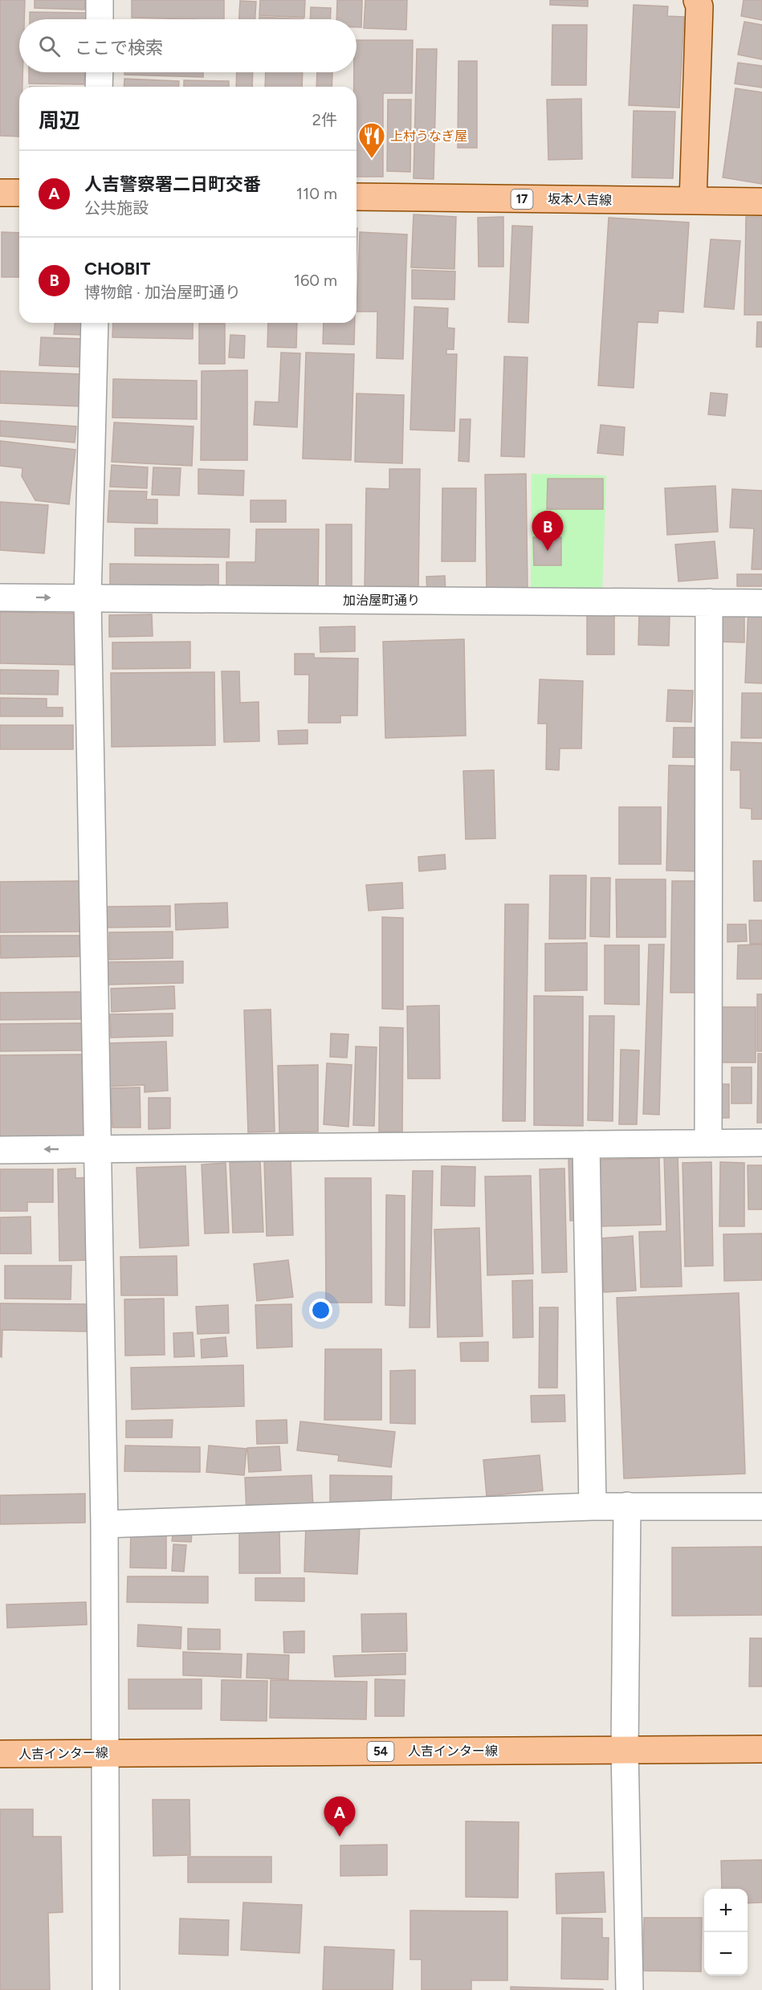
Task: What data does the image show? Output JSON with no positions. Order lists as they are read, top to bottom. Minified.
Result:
{"streets":{"main road":["17","坂本人吉線","人吉インター線","54"],"street":["加治屋町通り"]},"places":{"restaurant":["上村うなぎ屋"]},"page":{"search":"ここで検索","heading":["周辺","2件"],"list":[{"mark":"A","name":"人吉警察署二日町交番","note":"公共施設","value":"110 m"},{"mark":"B","name":"CHOBIT","note":"博物館 · 加治屋町通り","value":"160 m"}],"pins":["B","A"],"map_buttons":["+","−"]}}
